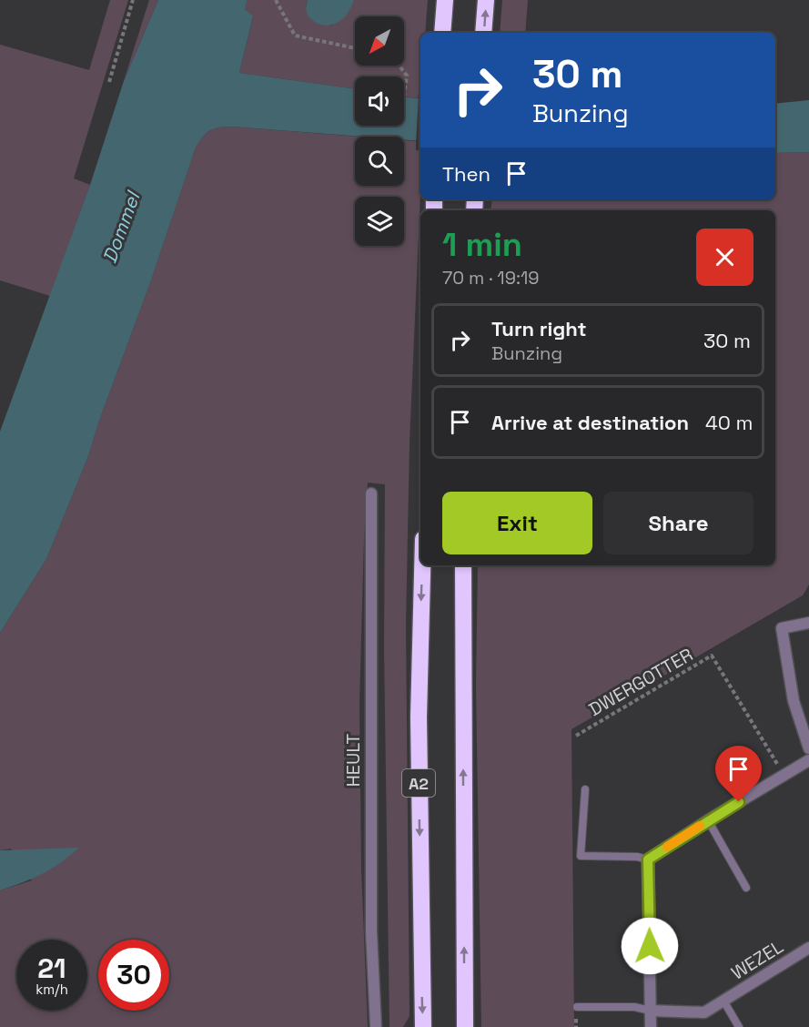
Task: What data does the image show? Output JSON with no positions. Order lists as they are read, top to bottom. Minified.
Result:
{"streets":{"highway":["A2"],"street":["HEULT","WEZEL"],"path":["DWERGOTTER"]},"water":["Dommel"],"north":"bottom left","page":{"turn":["30 m","Bunzing"],"then":"Then","heading":["1 min","70 m · 19:19"],"list":[{"name":"Turn right","note":"Bunzing","value":"30 m"},{"name":"Arrive at destination","value":"40 m"}],"buttons":["Exit","Share"],"speed":"21 km/h","limit":"30"}}
